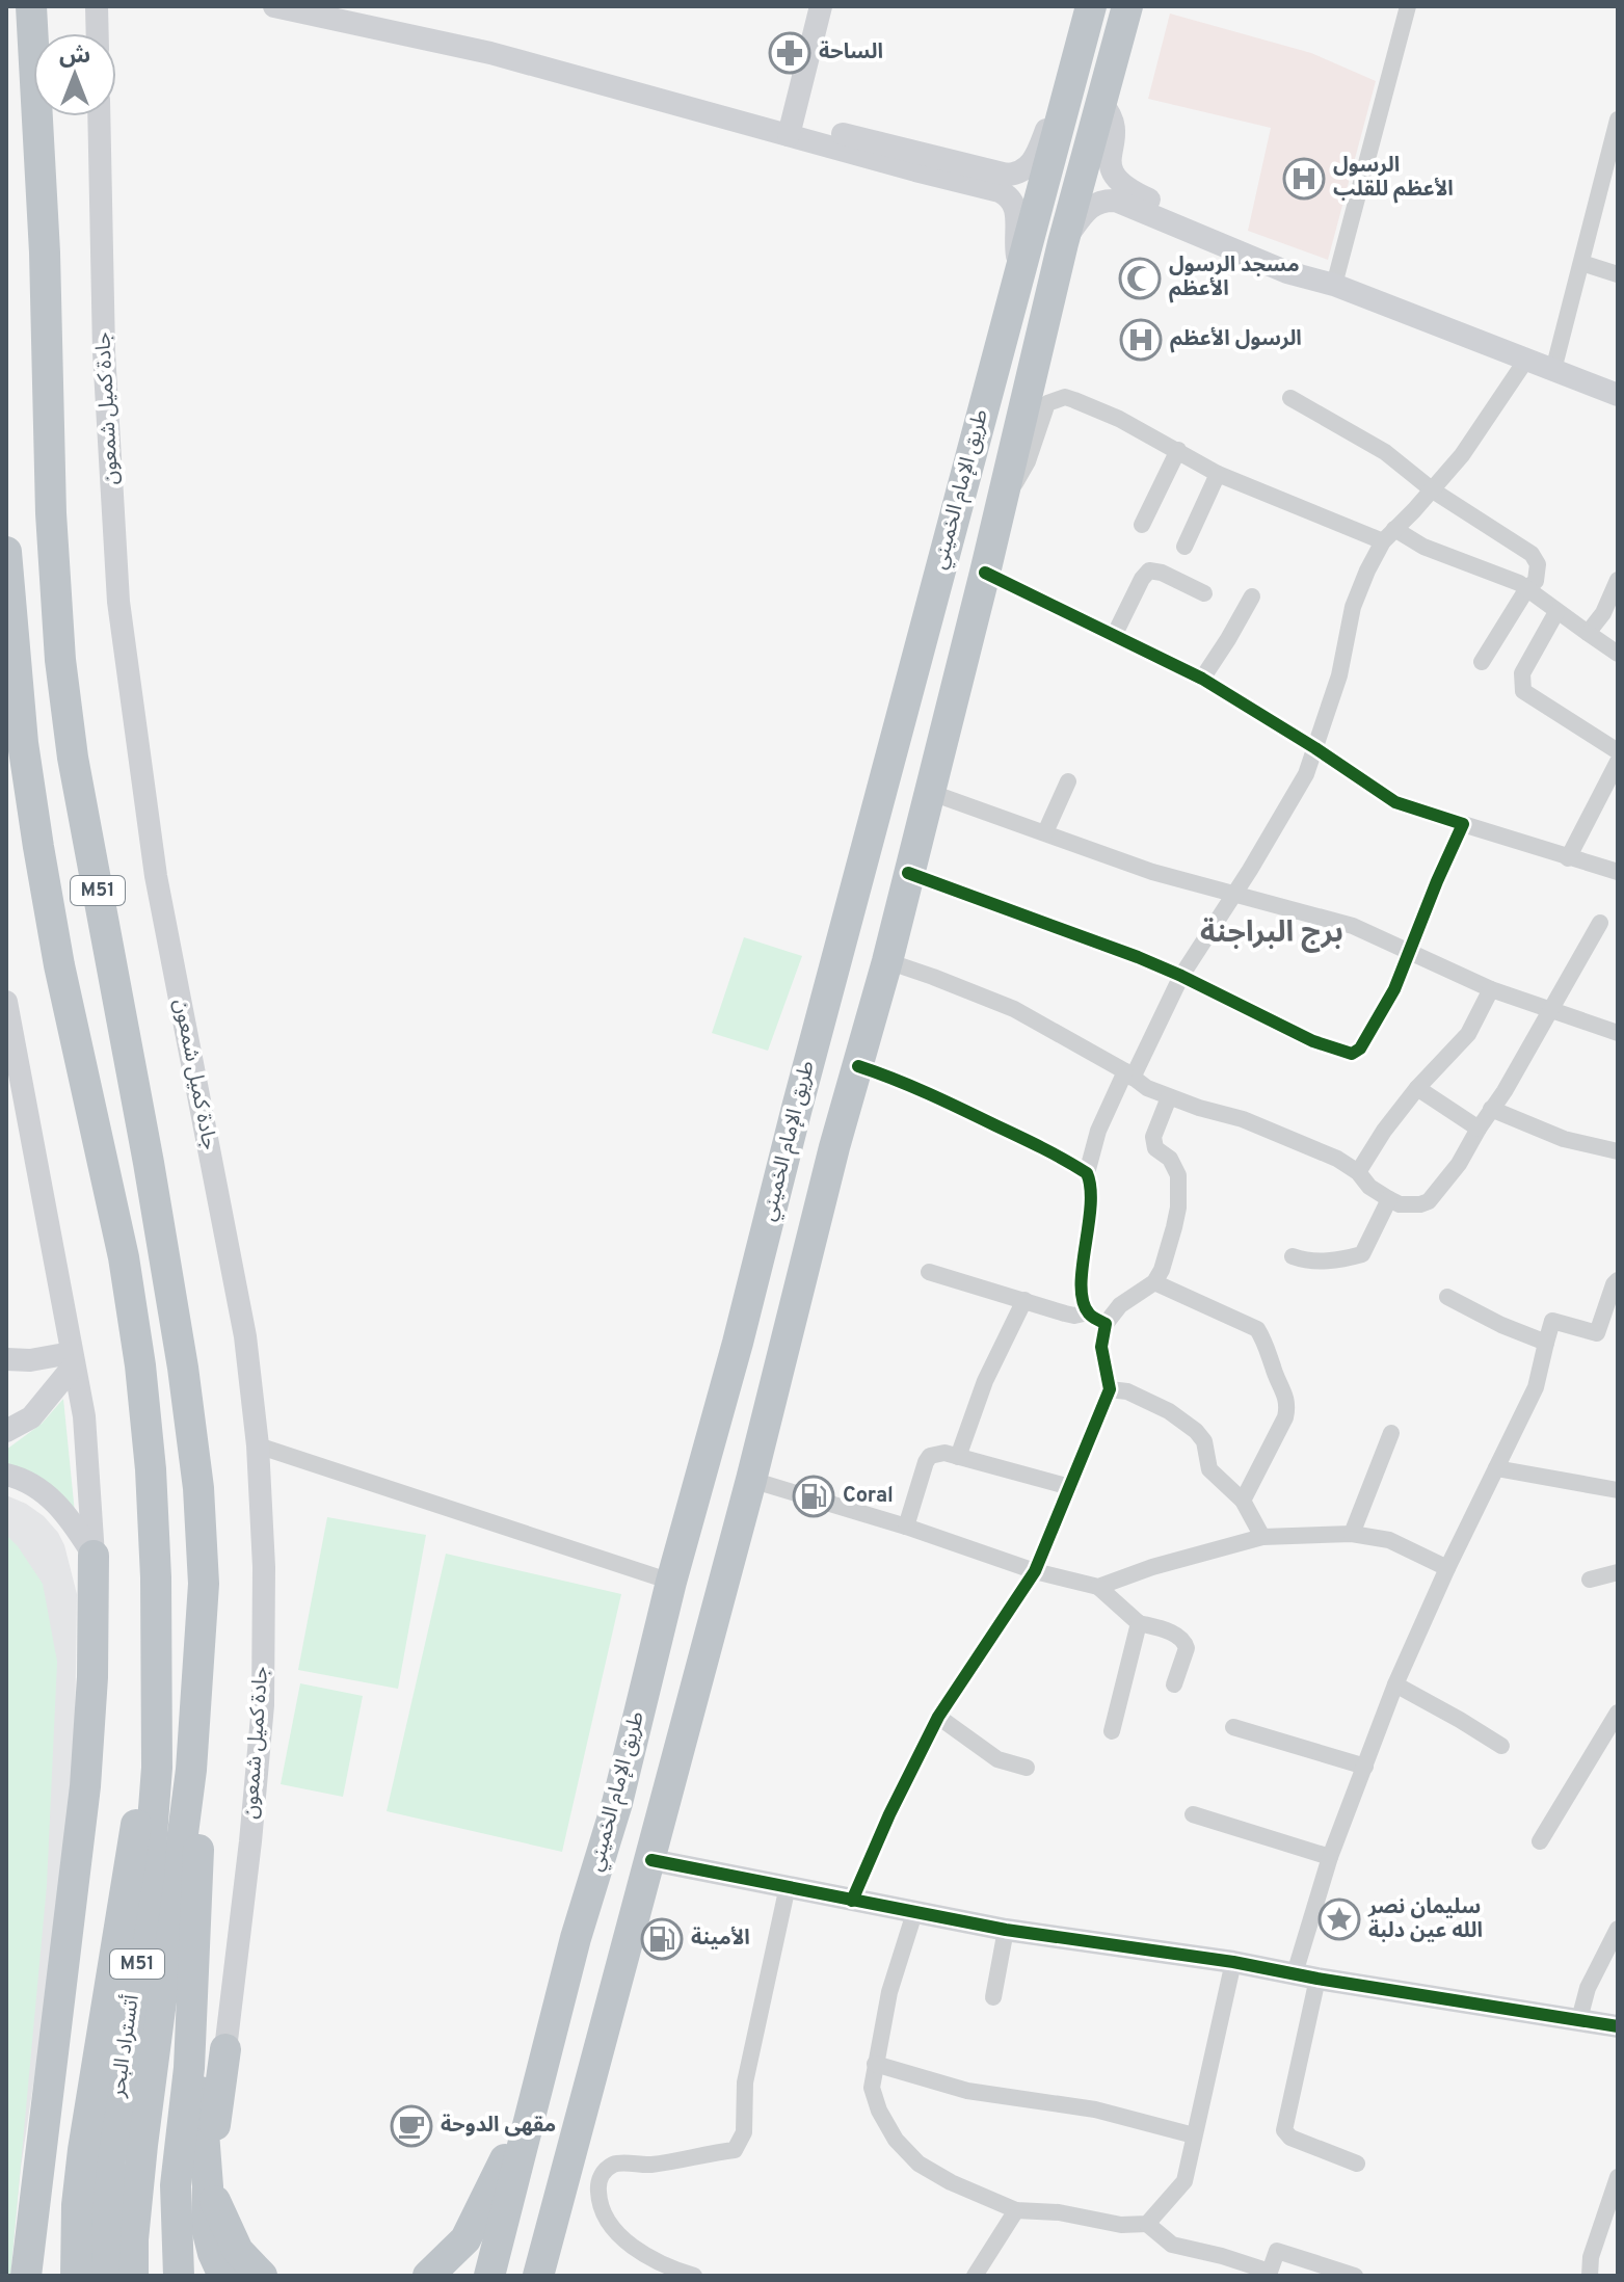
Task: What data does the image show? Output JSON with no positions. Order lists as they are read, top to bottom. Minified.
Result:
{"streets":{"highway":["طريق الإمام الخميني","M51","أتستراد البحر"],"street":["جادة كميل شمعون"]},"crossings":[["M51","أتستراد البحر"]],"districts":["برج البراجنة"],"places":{"pharmacy":["الساحة"],"hospital":["الرسول الأعظم للقلب","الرسول الأعظم"],"mosque":["مسجد الرسول الأعظم"],"fuel station":["Coral","الأمينة"],"place":["سليمان نصر الله عين دلبة"],"cafe":["مقهى الدوحة"]},"north":"top"}
